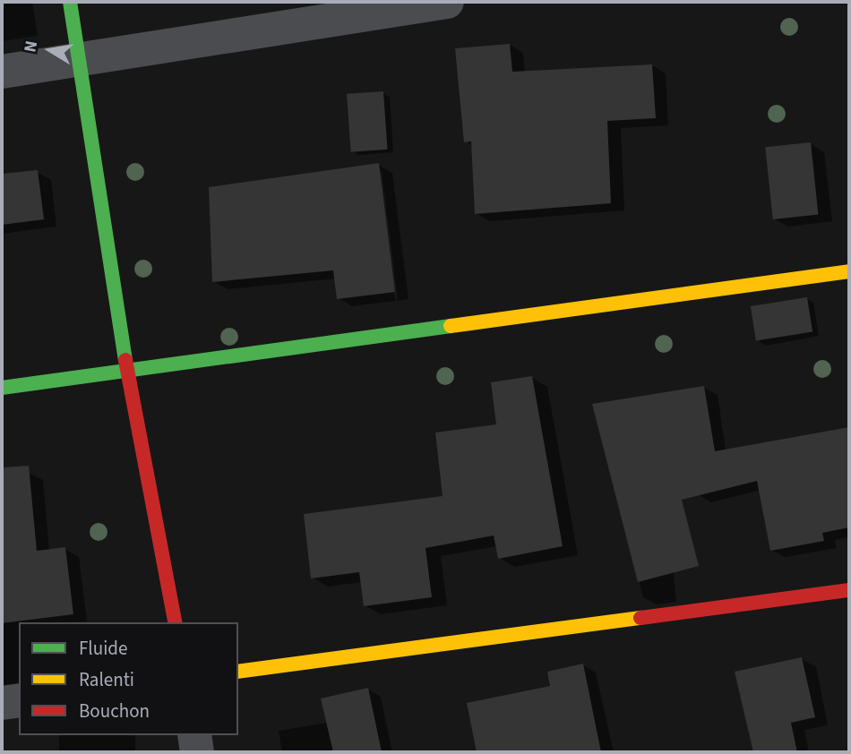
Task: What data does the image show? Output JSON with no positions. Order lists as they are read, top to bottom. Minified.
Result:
{"legend":["Fluide","Ralenti","Bouchon"],"north":"left"}
